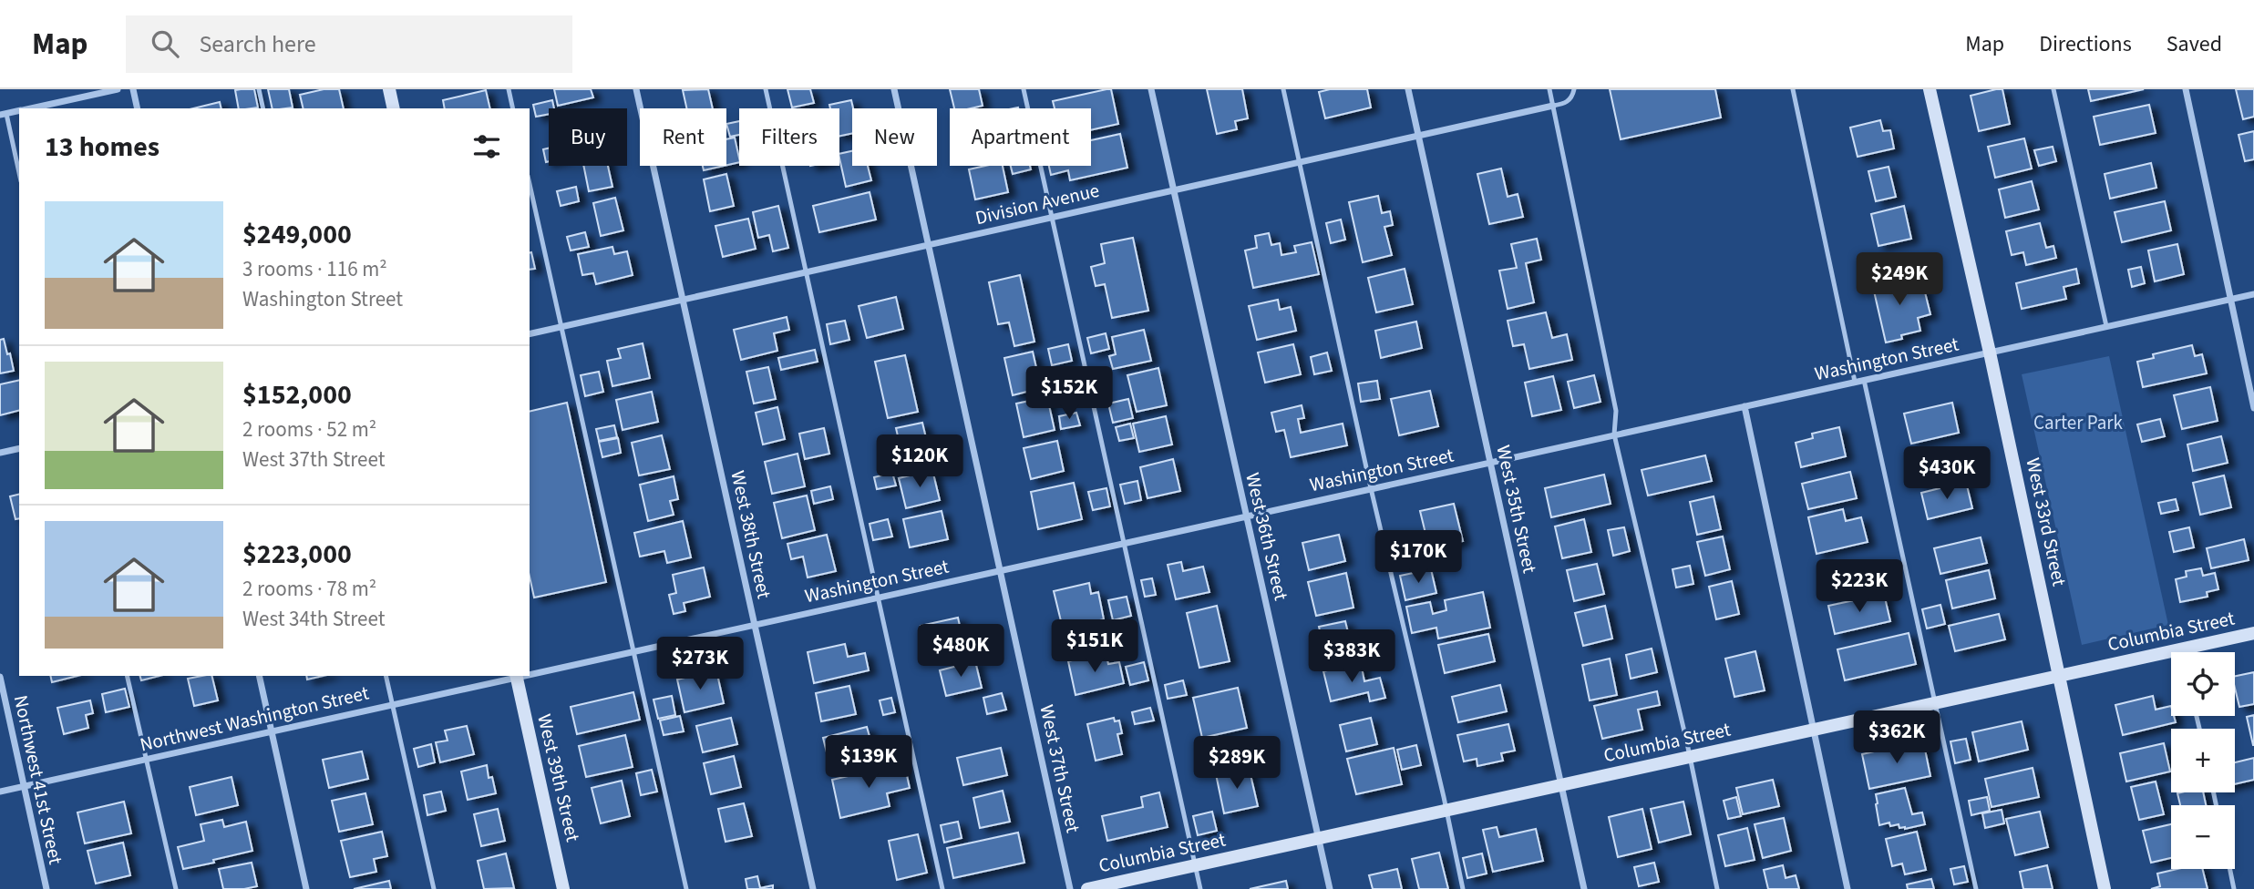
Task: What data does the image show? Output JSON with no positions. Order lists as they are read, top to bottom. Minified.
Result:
{"streets":{"street":["Division Avenue","Washington Street","West 35th Street","West 33rd Street","West 38th Street","West 36th Street","Columbia Street","Northwest Washington Street","West 37th Street","West 39th Street","Northwest 41st Street"]},"crossings":[["Division Avenue","West 35th Street"],["Division Avenue","West 38th Street"],["Division Avenue","West 36th Street"],["Division Avenue","West 37th Street"],["Washington Street","West 35th Street"],["Washington Street","West 33rd Street"],["Washington Street","West 38th Street"],["Washington Street","West 36th Street"],["Washington Street","West 37th Street"],["West 35th Street","Columbia Street"],["West 33rd Street","Columbia Street"],["West 36th Street","Columbia Street"],["Northwest Washington Street","West 39th Street"],["Northwest Washington Street","Northwest 41st Street"]],"parks":["Carter Park"],"page":{"header":"Map","search":"Search here","nav":["Map","Directions","Saved"],"chip":["Buy","Rent","Filters","New","Apartment"],"heading":"13 homes","list":[{"name":"$249,000","note":"3 rooms · 116 m² · Washington Street"},{"name":"$152,000","note":"2 rooms · 52 m² · West 37th Street"},{"name":"$223,000","note":"2 rooms · 78 m² · West 34th Street"}],"price":["$249K","$152K","$120K","$430K","$170K","$223K","$151K","$480K","$383K","$273K","$362K","$139K","$289K"],"map_buttons":["+","−"]}}
